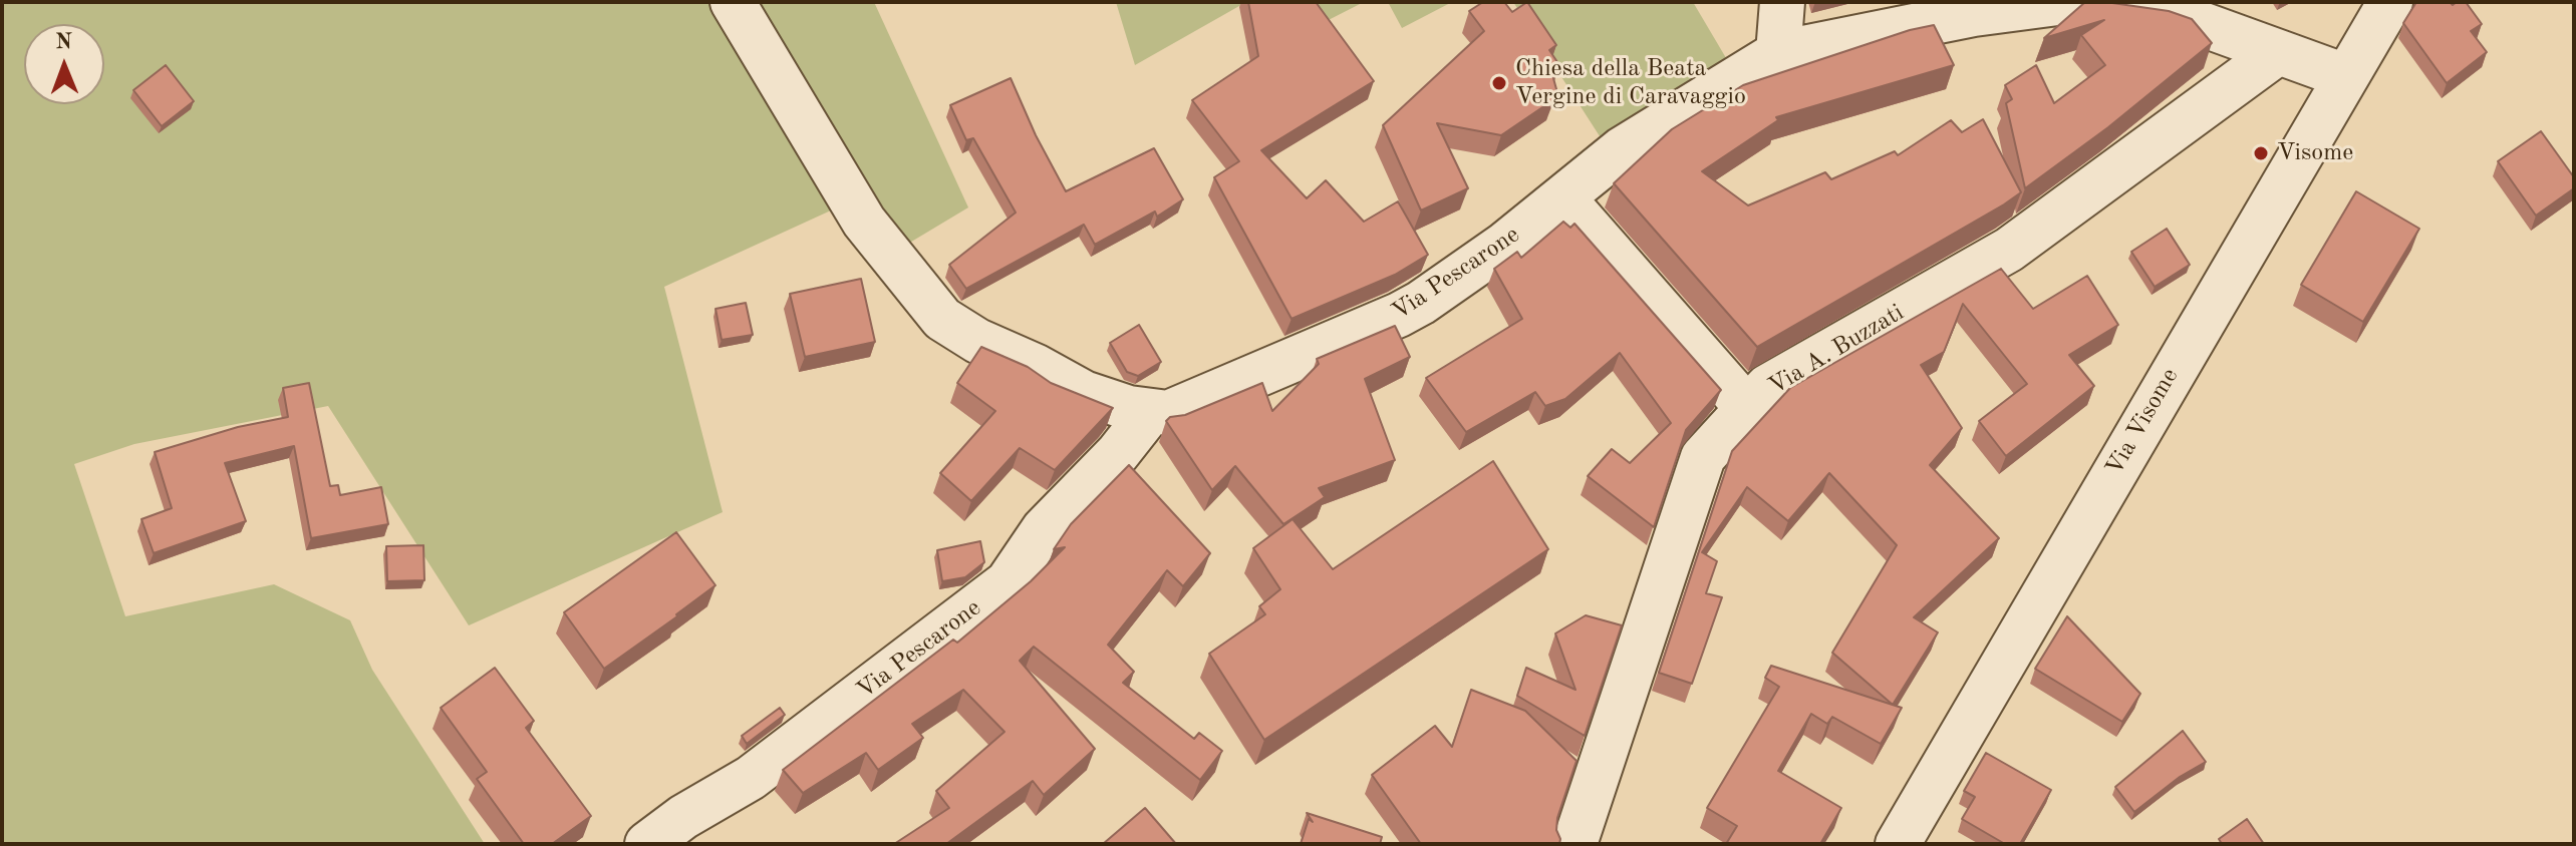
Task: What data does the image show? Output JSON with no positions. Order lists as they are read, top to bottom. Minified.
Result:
{"streets":{"street":["Via Pescarone","Via A. Buzzati","Via Visome"]},"places":["Chiesa della Beata Vergine di Caravaggio","Visome"],"north":"top"}
